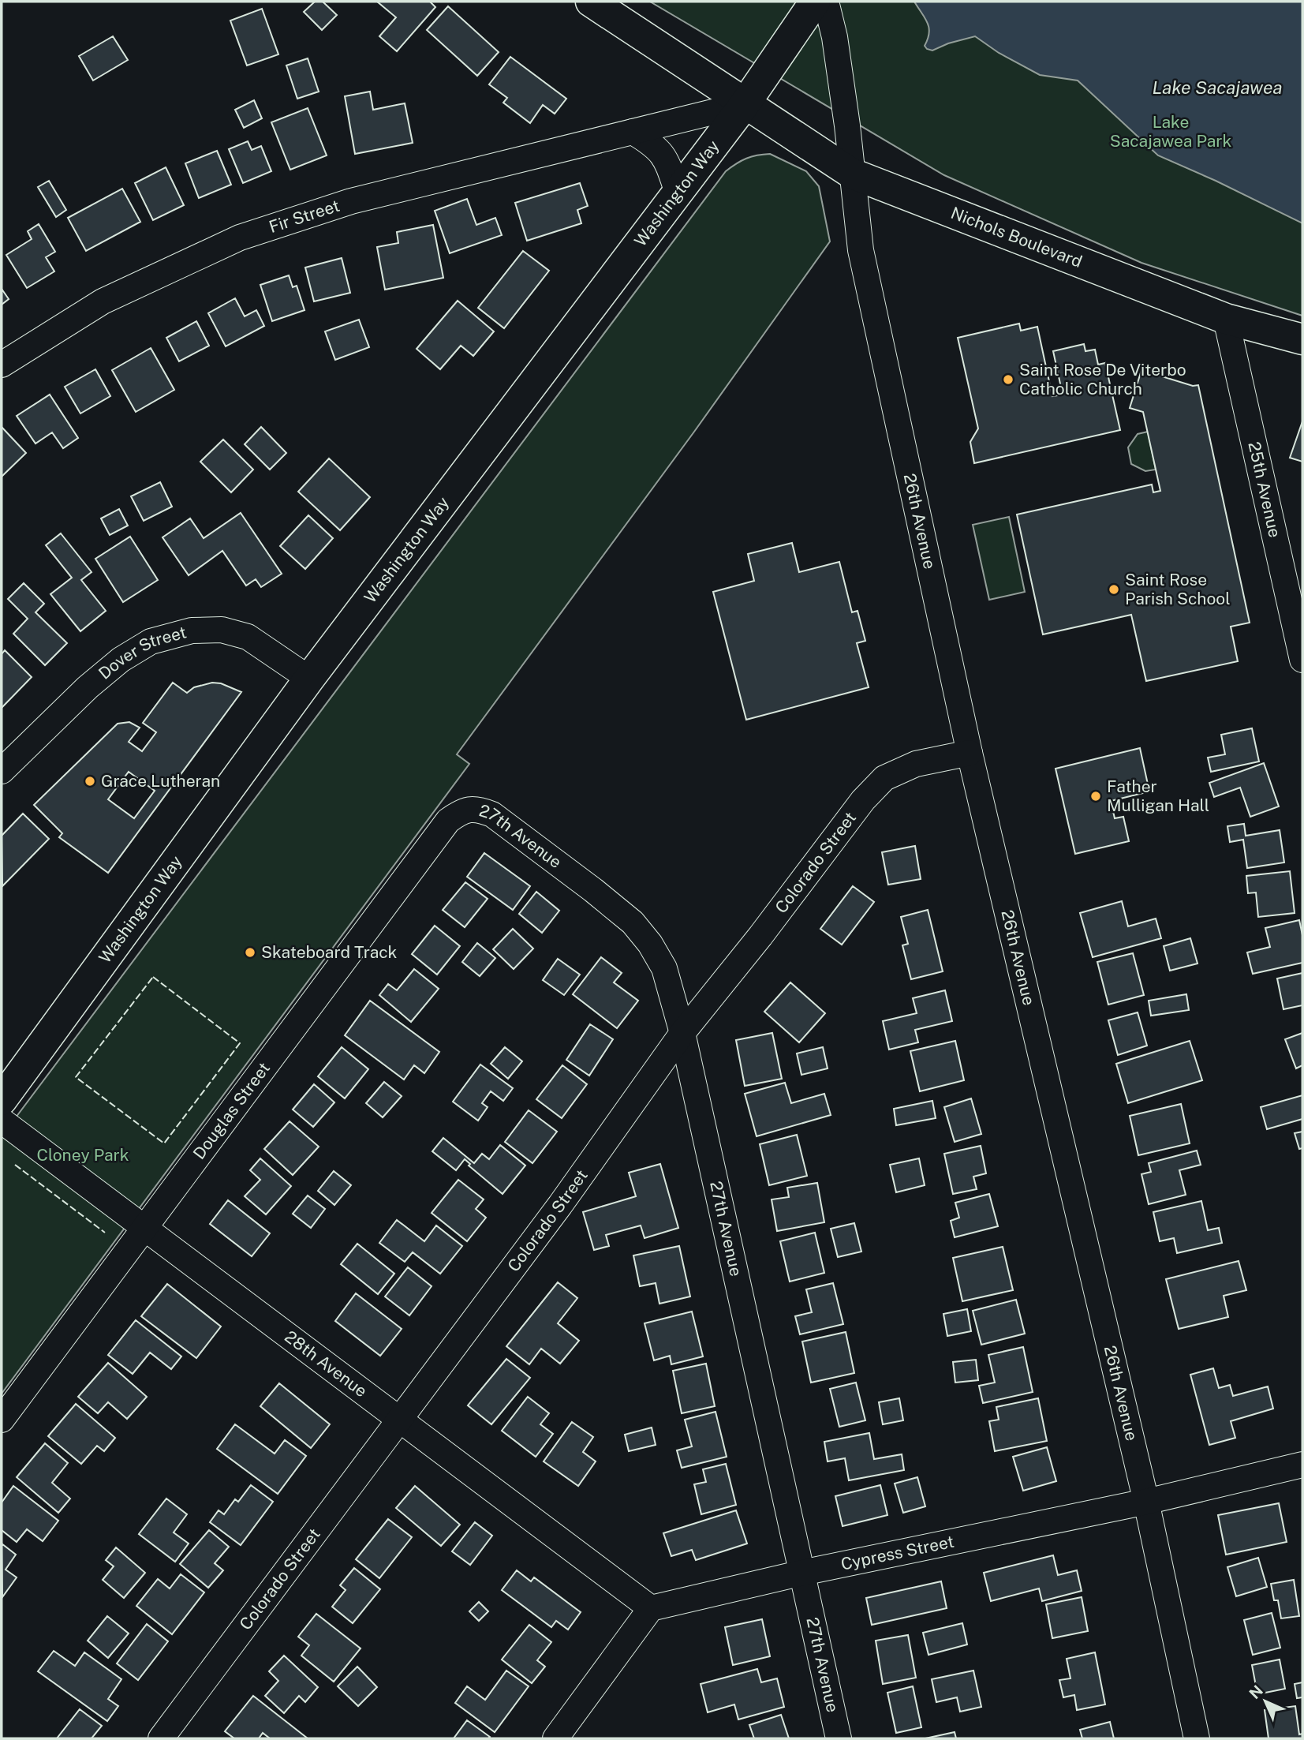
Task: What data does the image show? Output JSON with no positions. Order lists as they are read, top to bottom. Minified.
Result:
{"streets":{"main road":["Washington Way","Nichols Boulevard"],"street":["Fir Street","25th Avenue","26th Avenue","Dover Street","27th Avenue","Colorado Street","Douglas Street","28th Avenue","Cypress Street"]},"crossings":[["Washington Way","Fir Street"],["Washington Way","Nichols Boulevard"],["Washington Way","Dover Street"],["Fir Street","Nichols Boulevard"],["Nichols Boulevard","25th Avenue"],["Nichols Boulevard","26th Avenue"],["26th Avenue","Colorado Street"],["26th Avenue","Cypress Street"],["27th Avenue","Colorado Street"],["27th Avenue","Douglas Street"],["27th Avenue","Cypress Street"],["Colorado Street","28th Avenue"],["Douglas Street","28th Avenue"],["28th Avenue","Cypress Street"]],"water":["Lake Sacajawea"],"parks":["Lake Sacajawea Park","Cloney Park"],"places":["Saint Rose De Viterbo Catholic Church","Saint Rose Parish School","Grace Lutheran","Father Mulligan Hall","Skateboard Track"],"north":"top left"}
